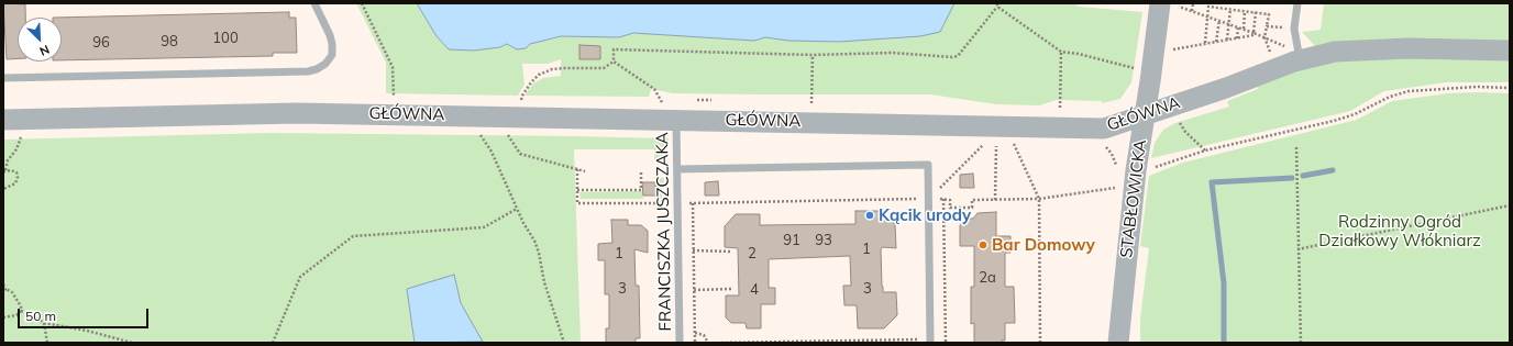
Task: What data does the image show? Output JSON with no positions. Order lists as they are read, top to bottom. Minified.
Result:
{"streets":{"street":["GŁÓWNA","STABŁOWICKA"],"lane":["FRANCISZKA JUSZCZAKA"]},"crossings":[["GŁÓWNA","STABŁOWICKA"],["GŁÓWNA","FRANCISZKA JUSZCZAKA"]],"parks":["Rodzinny Ogród Działkowy Włókniarz"],"places":["Kącik urody","Bar Domowy"],"house_numbers":["100","98","96","91","93","1","1","2","2a","3","3","4"],"scale_bar":"50 m","north":"bottom right"}
